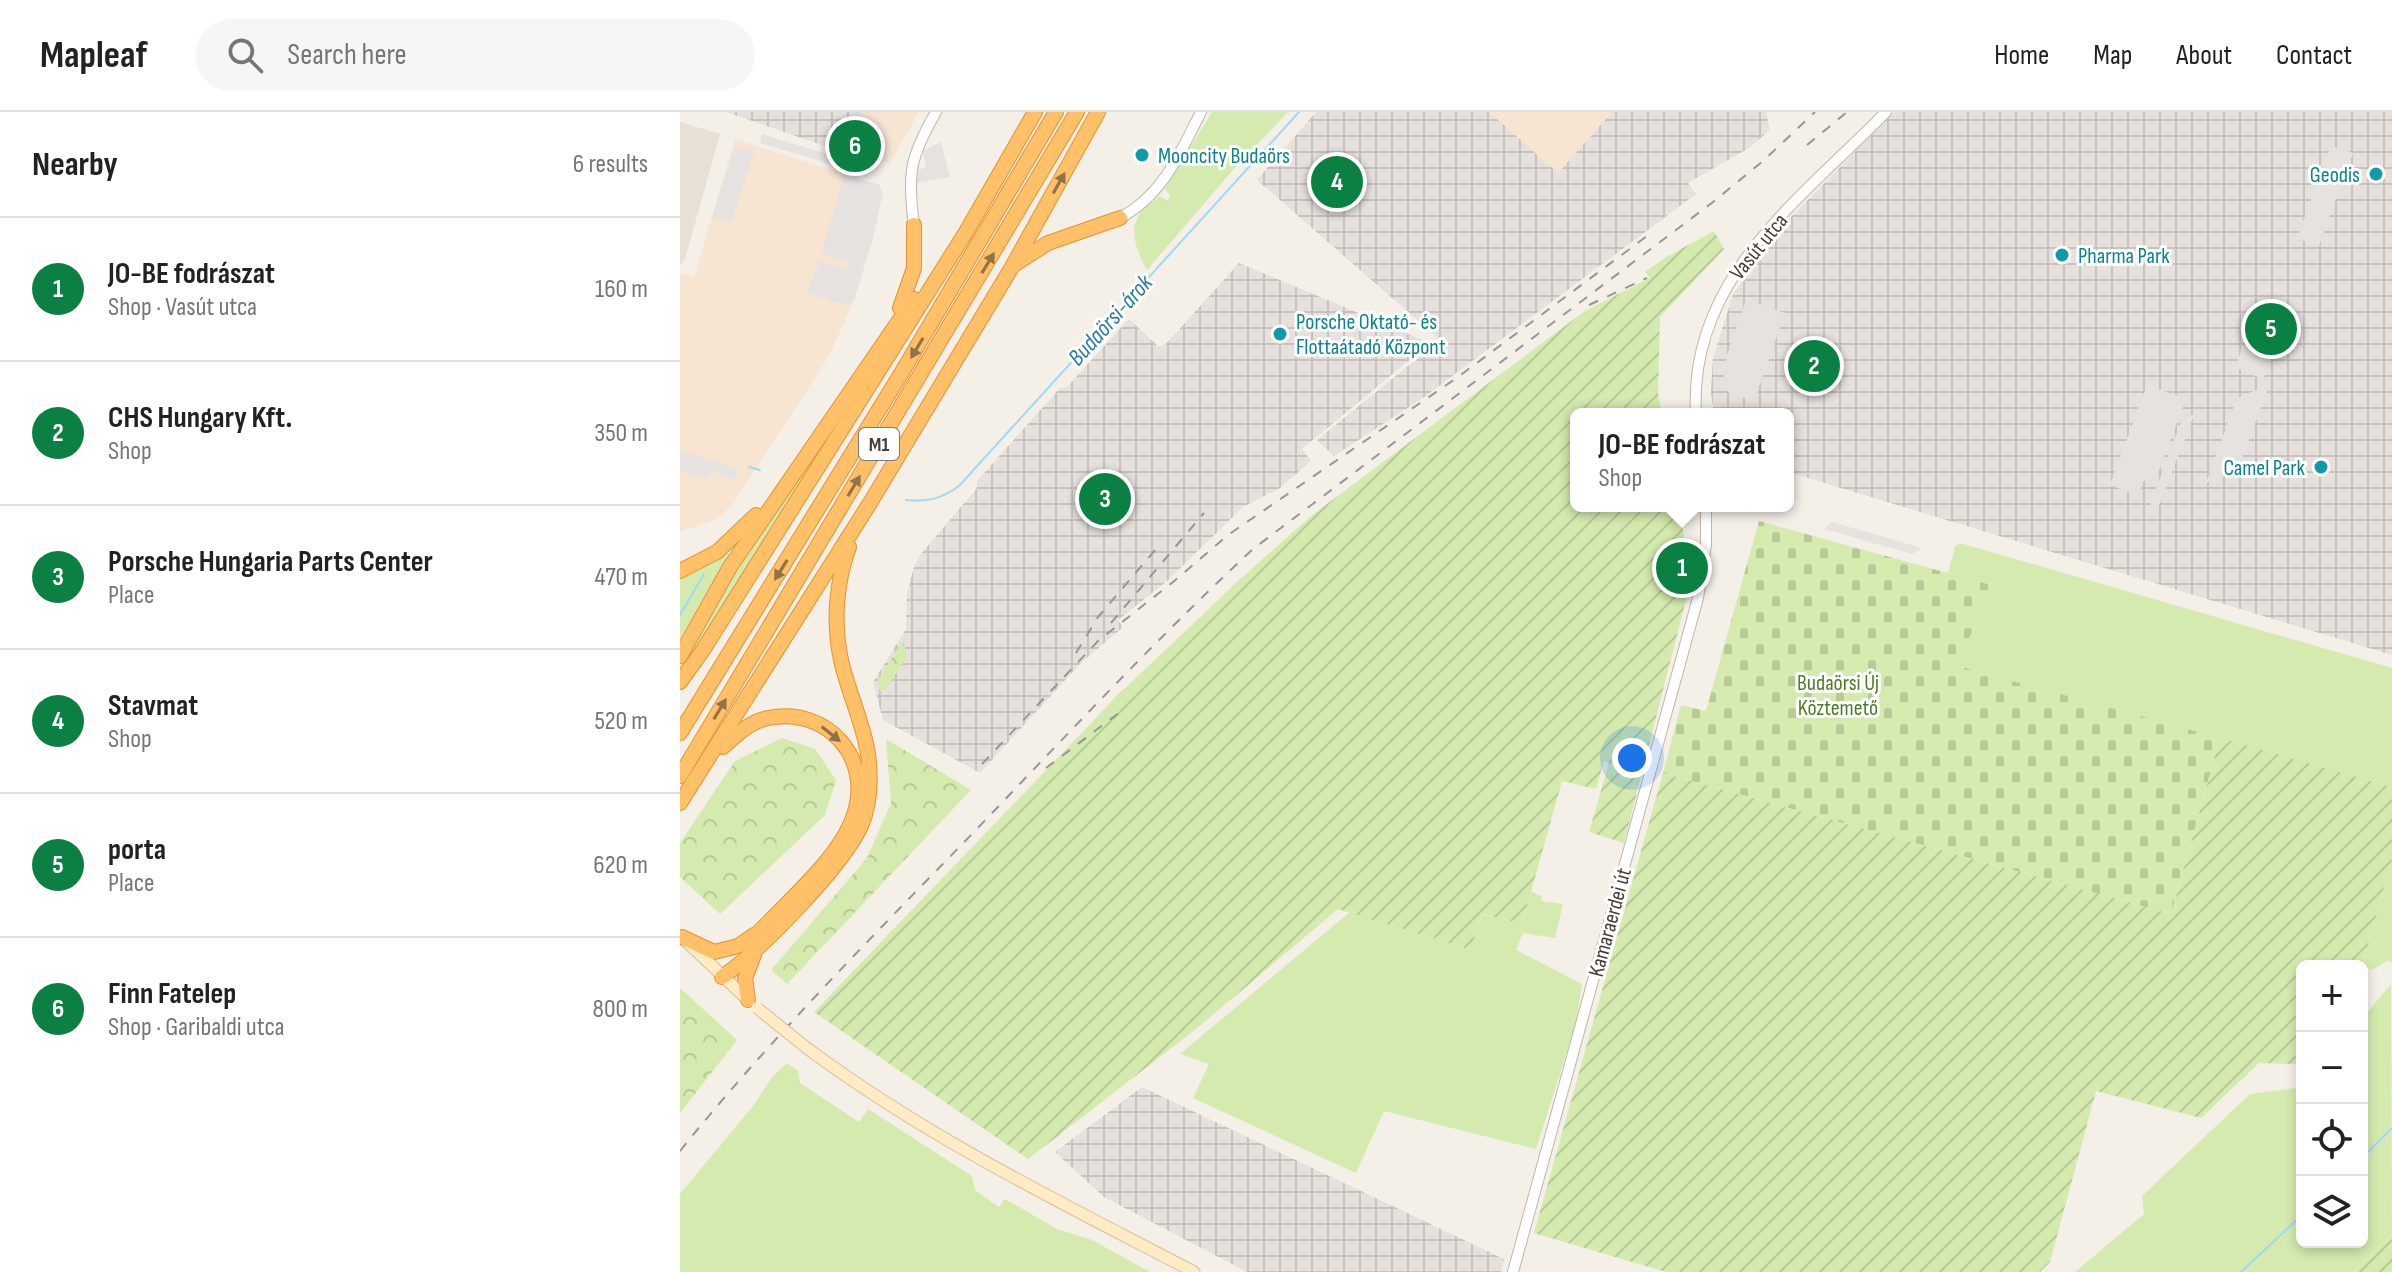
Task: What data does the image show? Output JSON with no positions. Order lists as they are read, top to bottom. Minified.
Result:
{"streets":{"highway":["M1"],"street":["Vasút utca","Kamaraerdei út"]},"water":["Budaörsi-árok"],"parks":["Budaörsi Új Köztemető"],"places":["Mooncity Budaörs","Geodis","Pharma Park","Porsche Oktató- és Flottaátadó Központ","Camel Park"],"page":{"header":"Mapleaf","search":"Search here","nav":["Home","Map","About","Contact"],"heading":["Nearby","6 results"],"pins":["6","4","5","2","3","1"],"list":[{"mark":"1","name":"JO-BE fodrászat","note":"Shop · Vasút utca","value":"160 m"},{"mark":"2","name":"CHS Hungary Kft.","note":"Shop","value":"350 m"},{"mark":"3","name":"Porsche Hungaria Parts Center","note":"Place","value":"470 m"},{"mark":"4","name":"Stavmat","note":"Shop","value":"520 m"},{"mark":"5","name":"porta","note":"Place","value":"620 m"},{"mark":"6","name":"Finn Fatelep","note":"Shop · Garibaldi utca","value":"800 m"}],"popup":["JO-BE fodrászat","Shop"],"map_buttons":["+","−"]}}
